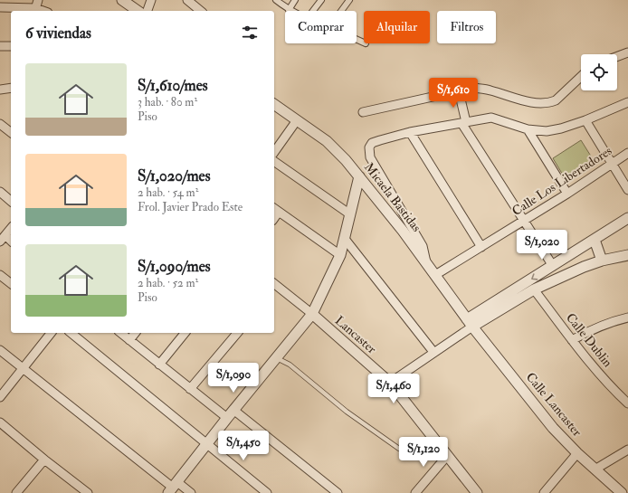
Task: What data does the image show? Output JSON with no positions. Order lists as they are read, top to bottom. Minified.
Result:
{"streets":{"street":["Calle Los Libertadores","Micaela Bastidas","Lancaster","Calle Dublin","Calle Lancaster"]},"crossings":[["Calle Los Libertadores","Micaela Bastidas"],["Micaela Bastidas","Calle Lancaster"]],"page":{"chip":["Comprar","Alquilar","Filtros"],"heading":"6 viviendas","list":[{"name":"S/1,610/mes","note":"3 hab. · 80 m² · Piso"},{"name":"S/1,020/mes","note":"2 hab. · 54 m² · Frol. Javier Prado Este"},{"name":"S/1,090/mes","note":"2 hab. · 52 m² · Piso"}],"price":["S/1,610","S/1,020","S/1,090","S/1,460","S/1,450","S/1,120"]}}
